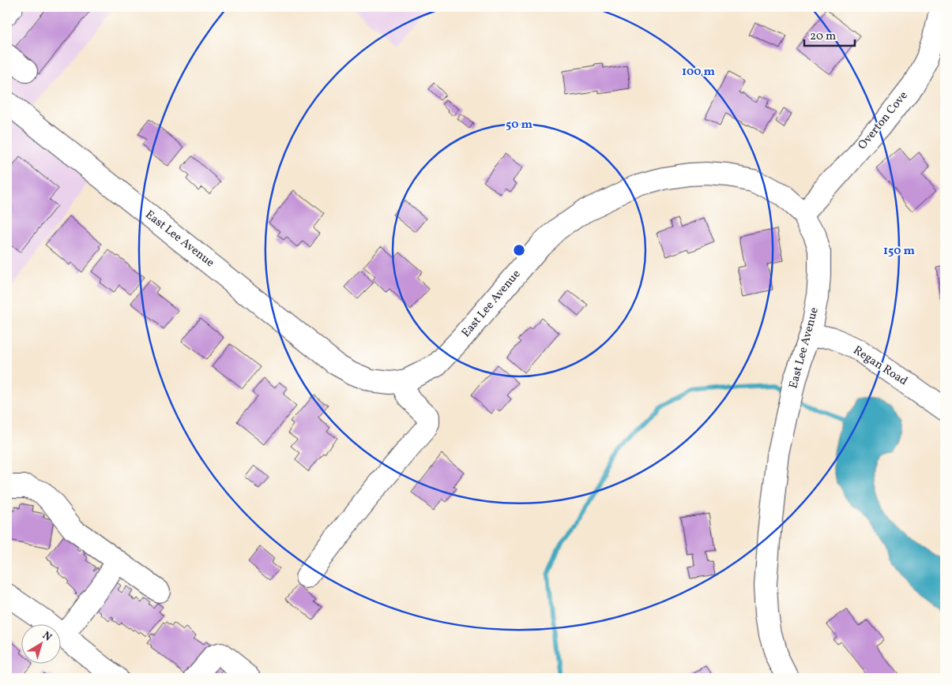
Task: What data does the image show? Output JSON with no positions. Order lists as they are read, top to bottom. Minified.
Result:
{"streets":{"street":["Overton Cove","East Lee Avenue","Regan Road"]},"crossings":[["Overton Cove","East Lee Avenue"],["East Lee Avenue","Regan Road"]],"scale_bar":"20 m","north":"top right","rings":["100 m","50 m","150 m"]}
